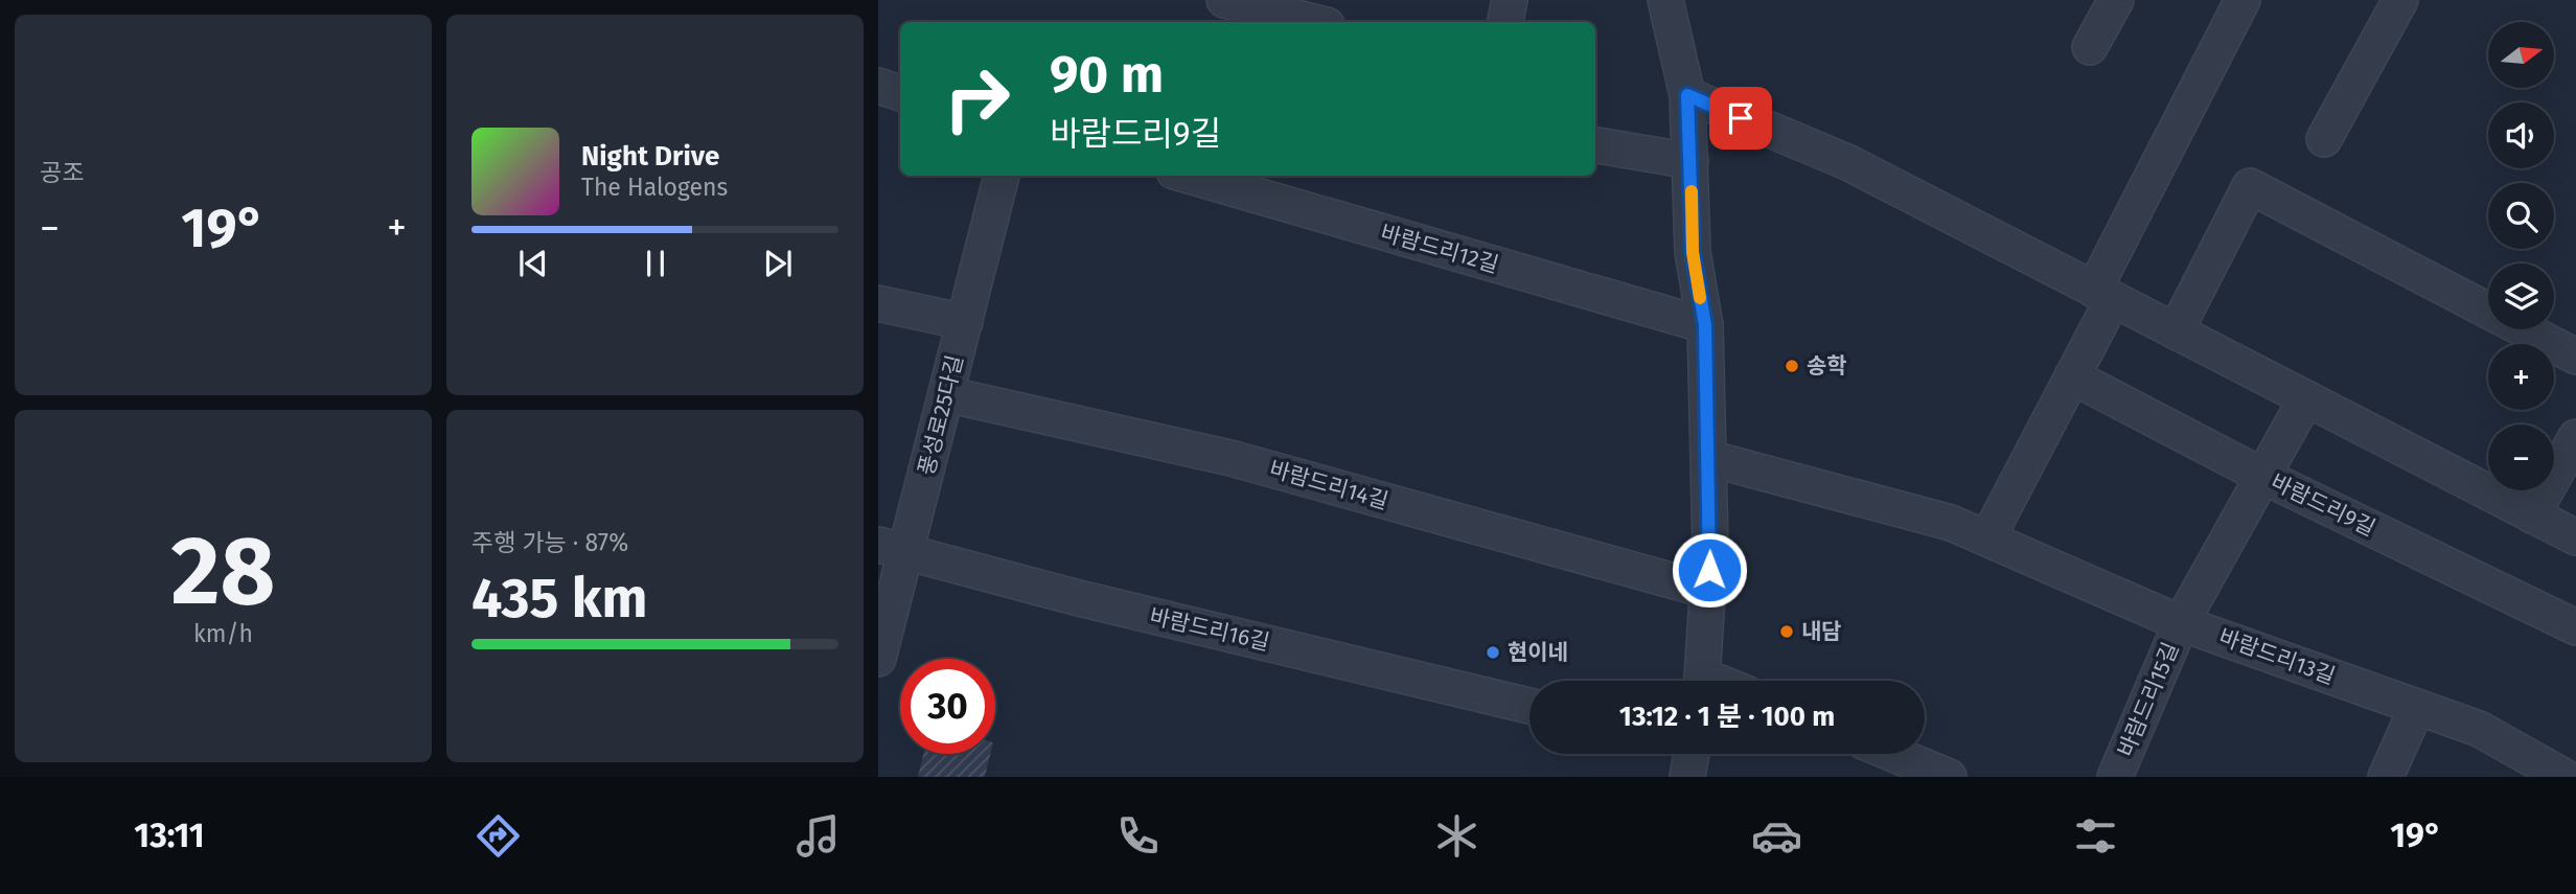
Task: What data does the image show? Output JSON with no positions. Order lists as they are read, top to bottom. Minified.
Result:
{"streets":{"street":["바람드리12길","풍성로25다길","바람드리14길","바람드리9길","바람드리16길","바람드리13길","바람드리15길"]},"crossings":[["풍성로25다길","바람드리14길"],["풍성로25다길","바람드리16길"],["바람드리9길","바람드리15길"],["바람드리13길","바람드리15길"]],"places":["송학","내담","현이네"],"north":"right","page":{"tile":["공조",["28","km/h"],["주행 가능 · 87%","435 km"]],"map_buttons":["+","−"],"turn":["90 m","바람드리9길"],"song":["Night Drive","The Halogens"],"heat":["−","19°","+"],"limit":"30","trip":"13:12 · 1 분 · 100 m","tabs":["13:11","19°"]}}
